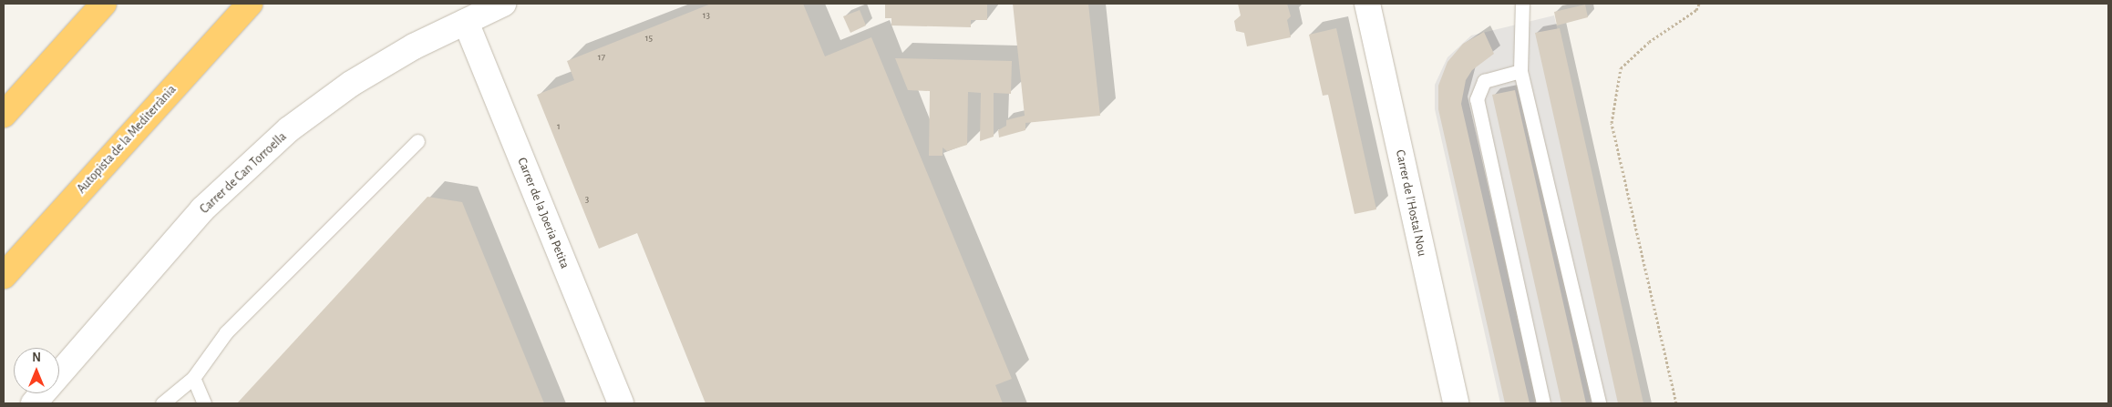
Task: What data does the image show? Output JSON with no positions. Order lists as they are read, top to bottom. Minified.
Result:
{"streets":{"highway":["Autopista de la Mediterrània"],"street":["Carrer de Can Torroella","Carrer de l'Hostal Nou","Carrer de la Joeria Petita"]},"crossings":[["Carrer de Can Torroella","Carrer de la Joeria Petita"]],"house_numbers":["13","15","17","1","3"],"north":"top"}
